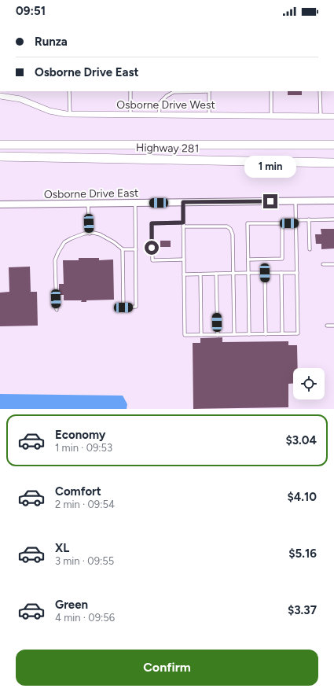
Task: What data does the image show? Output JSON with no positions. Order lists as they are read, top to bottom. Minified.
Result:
{"streets":{"highway":["Highway 281"],"street":["Osborne Drive West","Osborne Drive East"]},"page":{"status":"09:51","banner":["Runza","Osborne Drive East"],"bubble":"1 min","list":[{"name":"Economy","note":"1 min · 09:53","value":"$3.04"},{"name":"Comfort","note":"2 min · 09:54","value":"$4.10"},{"name":"XL","note":"3 min · 09:55","value":"$5.16"},{"name":"Green","note":"4 min · 09:56","value":"$3.37"}],"buttons":"Confirm"}}
